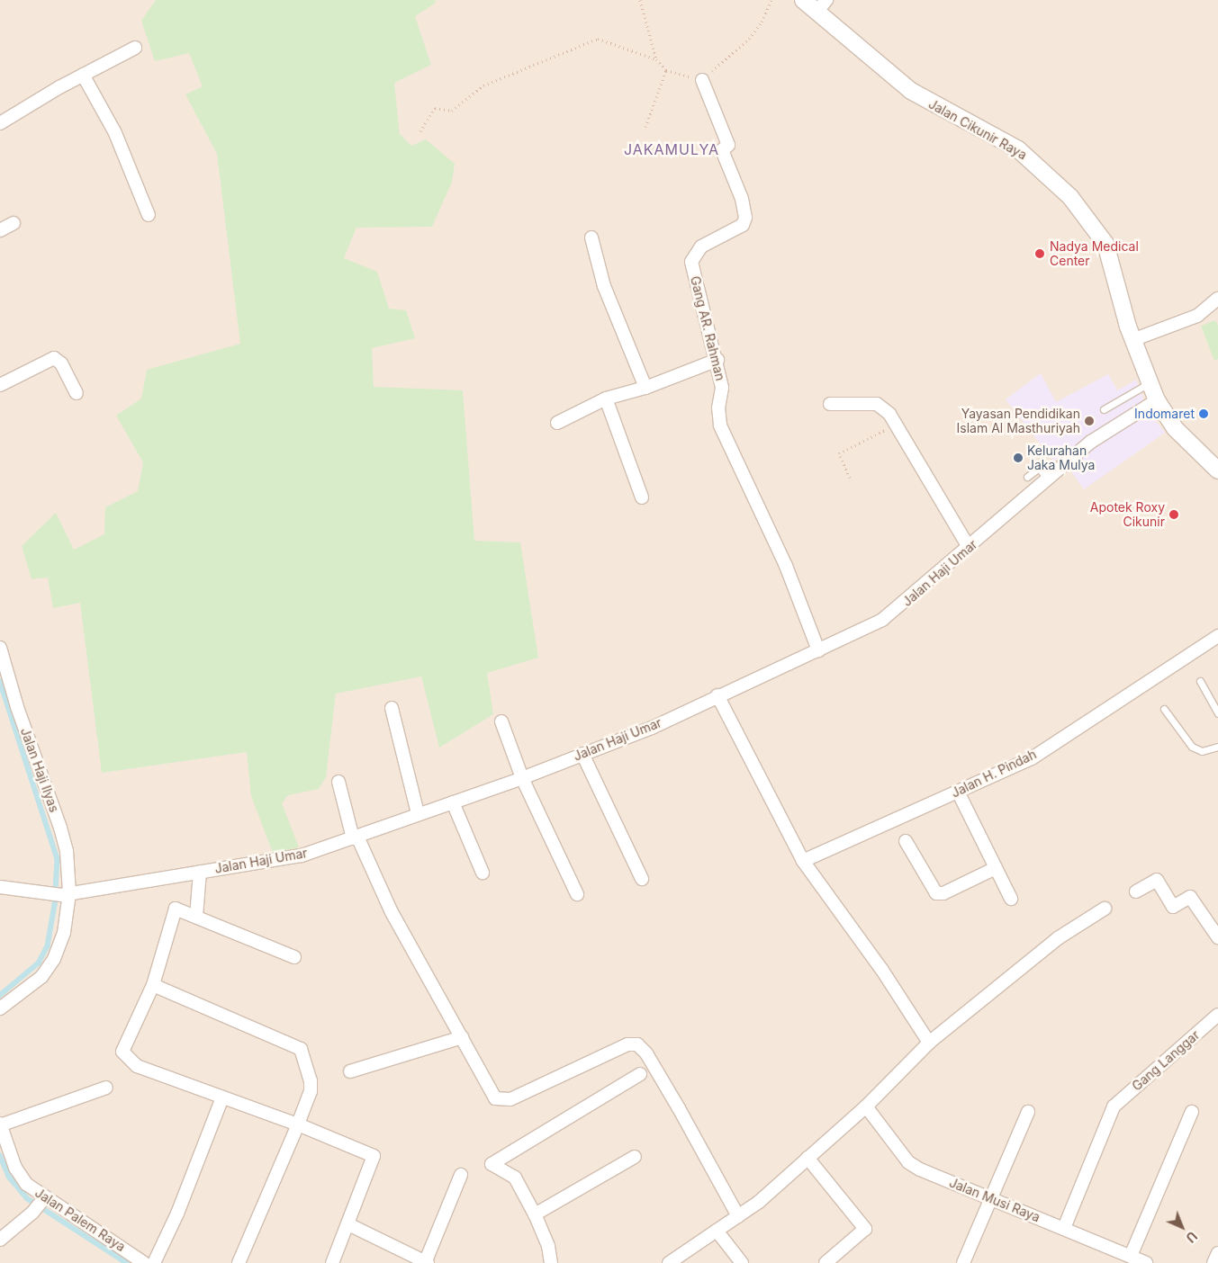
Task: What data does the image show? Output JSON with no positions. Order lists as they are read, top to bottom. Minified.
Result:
{"streets":{"street":["Jalan Cikunir Raya","Gang AR. Rahman","Jalan Haji Umar","Jalan Haji Ilyas","Jalan H. Pindah","Gang Langgar","Jalan Musi Raya","Jalan Palem Raya"]},"crossings":[["Jalan Cikunir Raya","Jalan Haji Umar"],["Gang AR. Rahman","Jalan Haji Umar"],["Jalan Haji Umar","Jalan Haji Ilyas"],["Gang Langgar","Jalan Musi Raya"]],"districts":["JAKAMULYA"],"places":["Nadya Medical Center","Indomaret","Yayasan Pendidikan Islam Al Masthuriyah","Kelurahan Jaka Mulya","Apotek Roxy Cikunir"],"north":"bottom right"}
